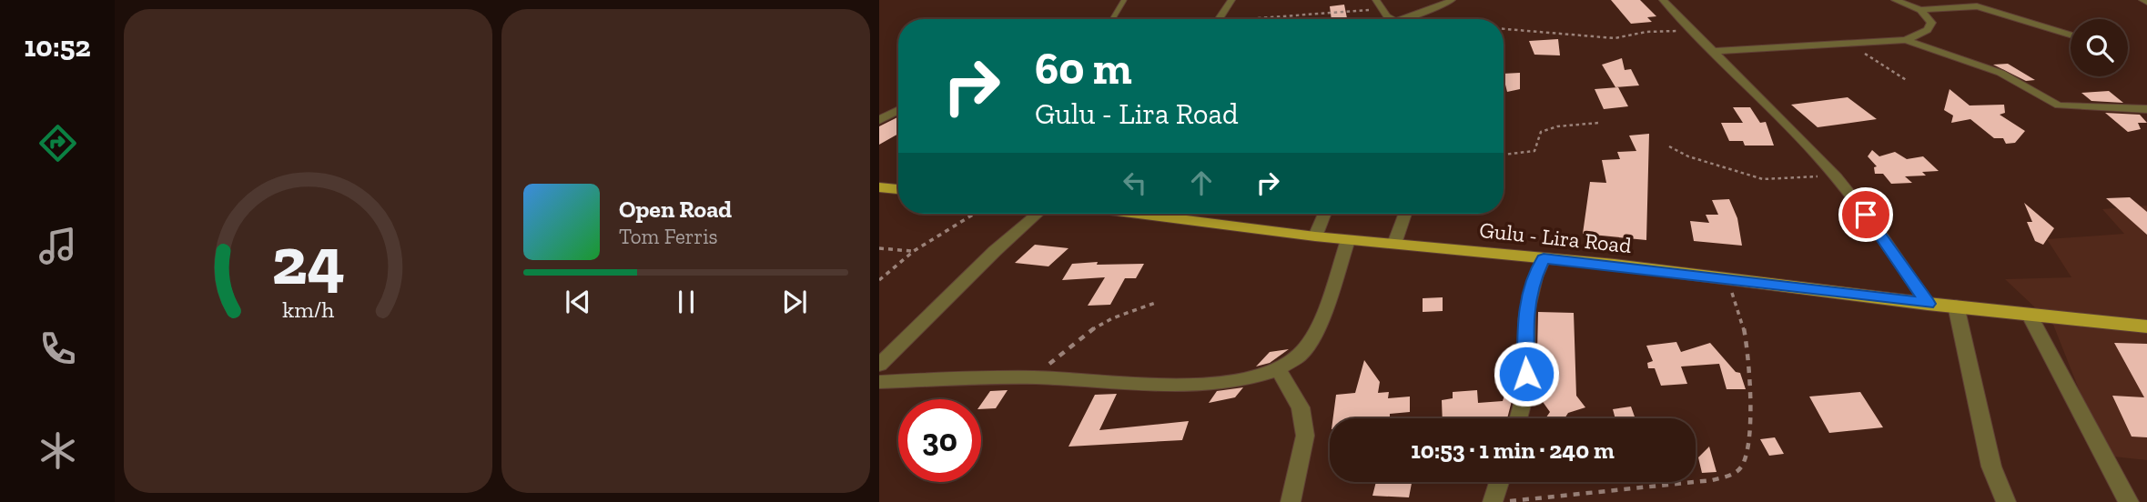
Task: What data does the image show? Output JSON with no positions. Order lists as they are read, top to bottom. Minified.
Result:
{"streets":{"main road":["Gulu - Lira Road"]},"page":{"tabs":"10:52","turn":["60 m","Gulu - Lira Road"],"song":["Open Road","Tom Ferris"],"limit":"30","trip":"10:53 · 1 min · 240 m","gauge":["24","km/h"]}}
